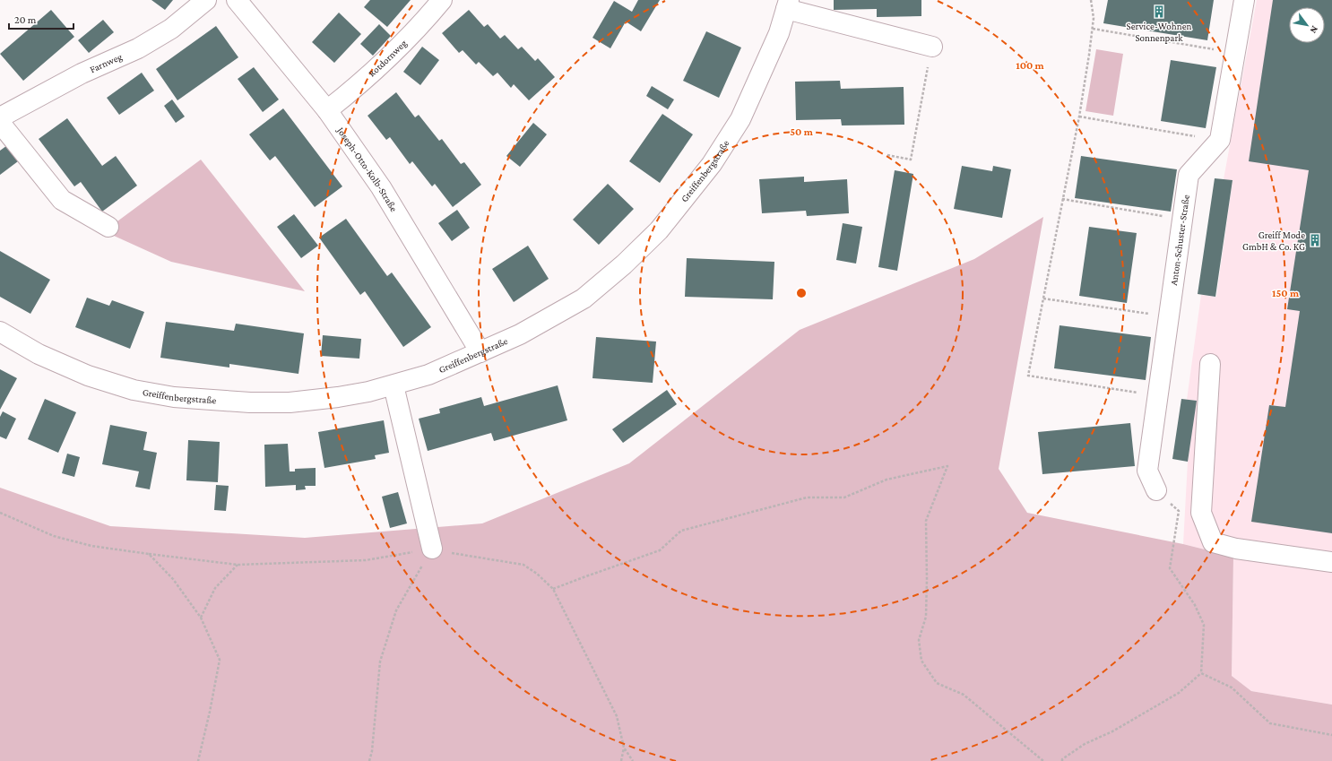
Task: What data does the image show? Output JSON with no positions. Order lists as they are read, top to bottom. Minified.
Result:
{"streets":{"street":["Rotdornweg","Farnweg","Joseph-Otto-Kolb-Straße","Greiffenbergstraße","Anton-Schuster-Straße"]},"crossings":[["Rotdornweg","Joseph-Otto-Kolb-Straße"],["Joseph-Otto-Kolb-Straße","Greiffenbergstraße"]],"places":{"building":["Service-Wohnen Sonnenpark","Greiff Mode GmbH & Co. KG"]},"scale_bar":"20 m","north":"bottom right","rings":["100 m","50 m","150 m"]}
